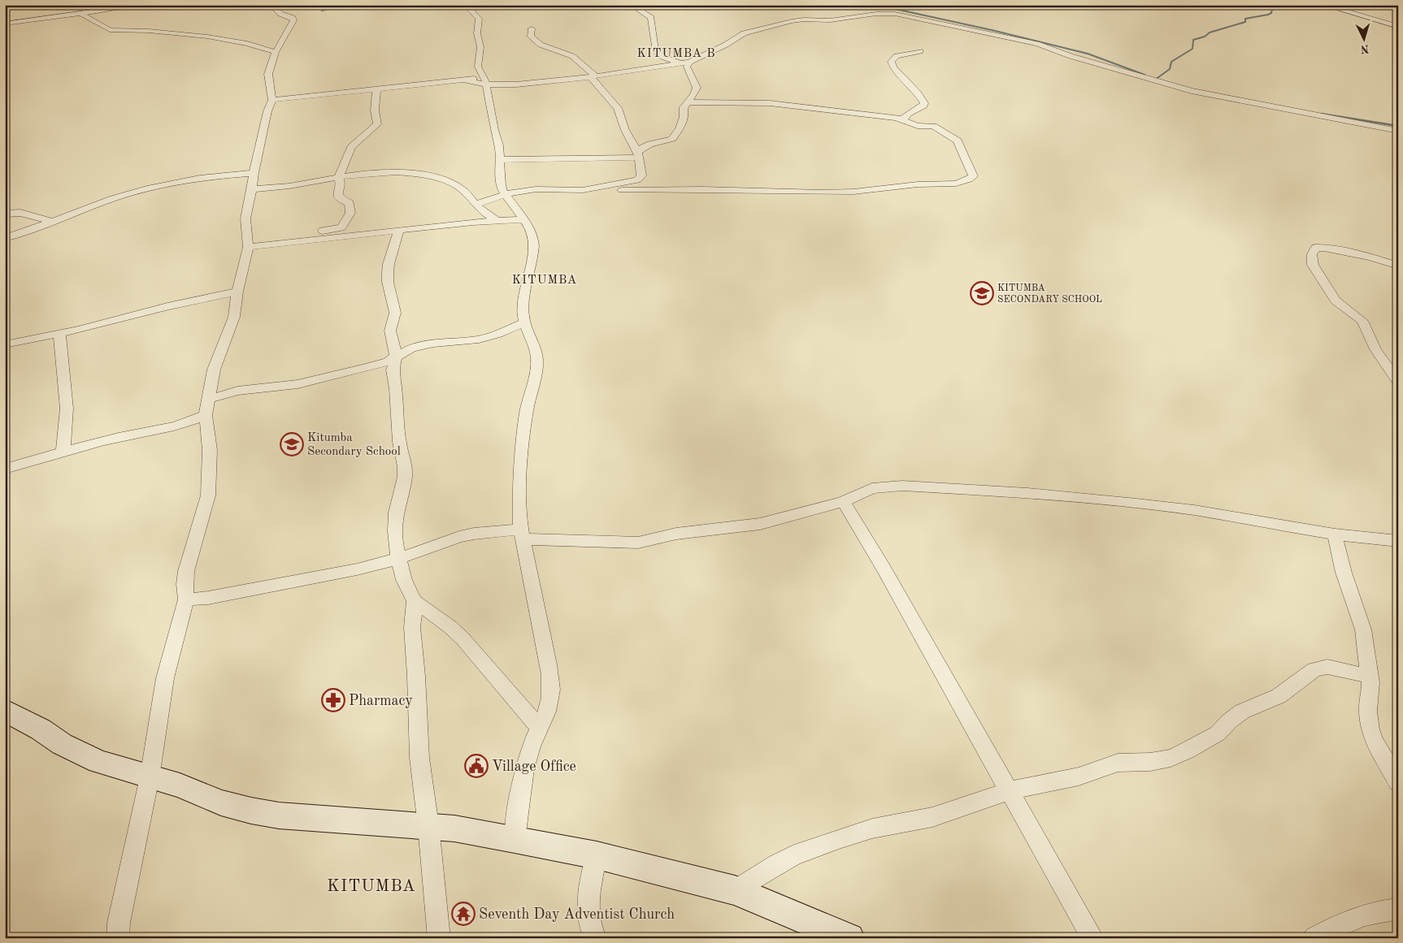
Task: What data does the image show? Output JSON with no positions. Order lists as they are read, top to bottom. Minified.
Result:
{"districts":["KITUMBA B","KITUMBA","KITUMBA"],"places":{"school or university":["KITUMBA SECONDARY SCHOOL","Kitumba Secondary School"],"pharmacy":["Pharmacy"],"public building":["Village Office"],"temple":["Seventh Day Adventist Church"]},"north":"bottom"}
